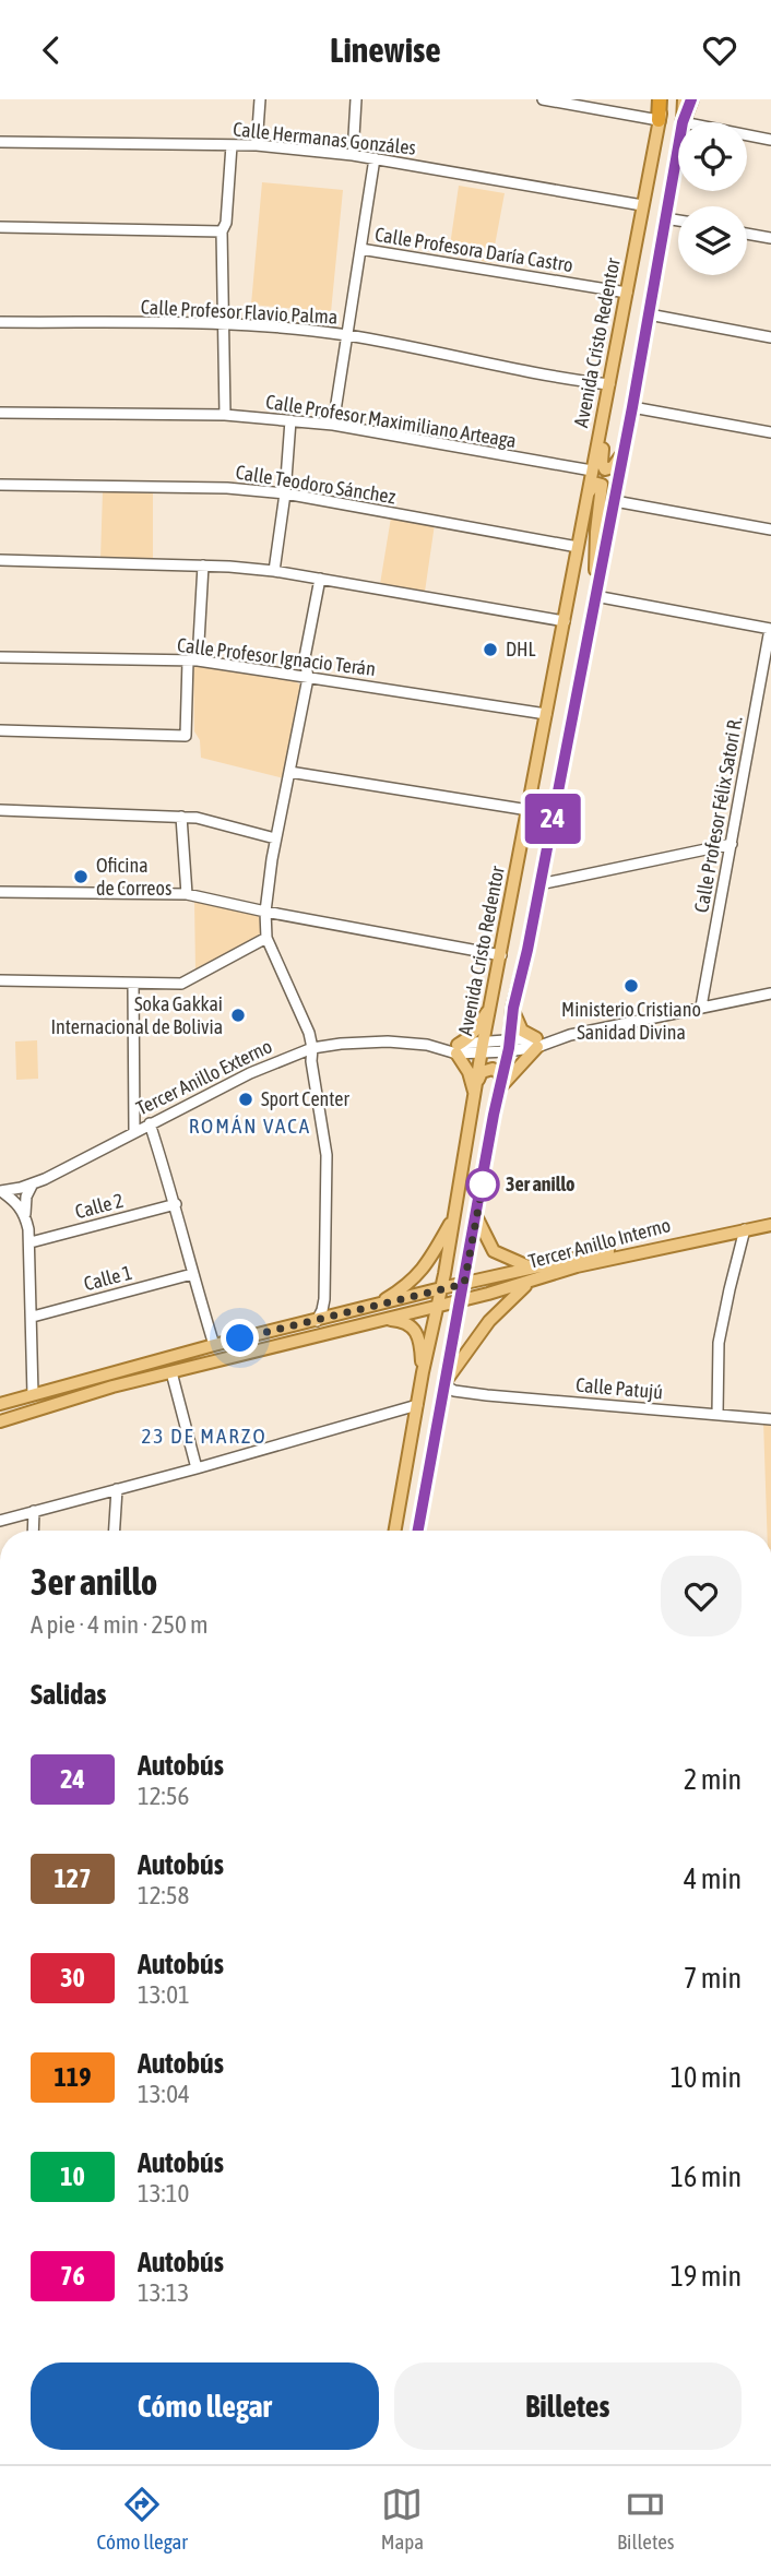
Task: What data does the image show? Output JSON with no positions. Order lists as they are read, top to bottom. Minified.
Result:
{"streets":{"main road":["Avenida Cristo Redentor","Tercer Anillo Interno"],"street":["Calle Hermanas Gonzáles","Calle Profesora Daría Castro","Calle Profesor Flavio Palma","Calle Profesor Maximiliano Arteaga","Calle Teodoro Sánchez","Calle Profesor Ignacio Terán","Calle Profesor Félix Satori R.","Tercer Anillo Externo","Calle 2","Calle 1","Calle Patujú"]},"crossings":[["Calle Hermanas Gonzáles","Avenida Cristo Redentor"],["Calle Profesora Daría Castro","Avenida Cristo Redentor"],["Calle Profesor Flavio Palma","Avenida Cristo Redentor"],["Avenida Cristo Redentor","Calle Profesor Maximiliano Arteaga"],["Avenida Cristo Redentor","Calle Teodoro Sánchez"],["Avenida Cristo Redentor","Calle Profesor Ignacio Terán"],["Avenida Cristo Redentor","Tercer Anillo Externo"],["Avenida Cristo Redentor","Tercer Anillo Interno"],["Calle Profesor Félix Satori R.","Tercer Anillo Externo"]],"districts":["ROMÁN VACA","23 DE MARZO"],"places":["DHL","Oficina de Correos","Ministerio Cristiano Sanidad Divina","Soka Gakkai Internacional de Bolivia","Sport Center","3er anillo"],"lines":["bus line 24"],"page":{"header":"Linewise","on_map":"24","heading":[["3er anillo","A pie · 4 min · 250 m"],"Salidas"],"list":[{"mark":"24","name":"Autobús","note":"12:56","value":"2 min"},{"mark":"127","name":"Autobús","note":"12:58","value":"4 min"},{"mark":"30","name":"Autobús","note":"13:01","value":"7 min"},{"mark":"119","name":"Autobús","note":"13:04","value":"10 min"},{"mark":"10","name":"Autobús","note":"13:10","value":"16 min"},{"mark":"76","name":"Autobús","note":"13:13","value":"19 min"}],"buttons":["Cómo llegar","Billetes"],"tabs":["Cómo llegar","Mapa","Billetes"]}}
